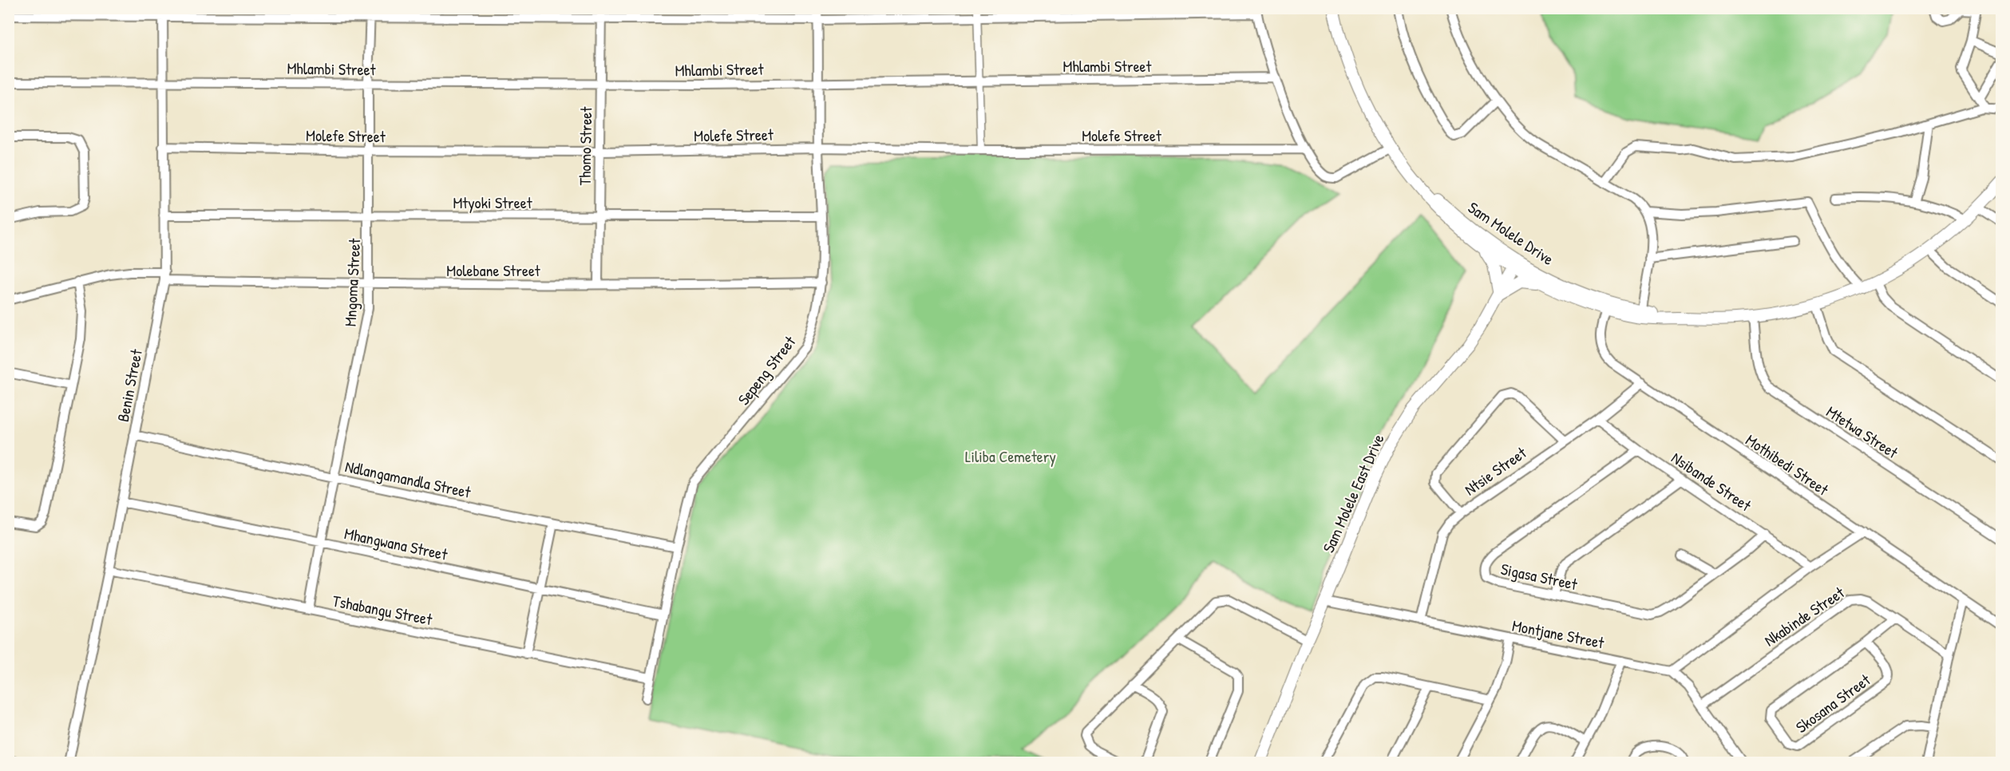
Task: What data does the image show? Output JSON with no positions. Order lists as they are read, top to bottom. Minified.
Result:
{"streets":{"street":["Mhlambi Street","Molefe Street","Thomo Street","Mtyoki Street","Sam Molele Drive","Molebane Street","Mngoma Street","Sepeng Street","Benin Street","Mtetwa Street","Mothibedi Street","Ntsie Street","Ndlangamandla Street","Nsibande Street","Sam Molele East Drive","Mhangwana Street","Sigasa Street","Tshabangu Street","Nkabinde Street","Montjane Street","Skosana Street"]},"crossings":[["Mhlambi Street","Thomo Street"],["Mhlambi Street","Mngoma Street"],["Mhlambi Street","Sepeng Street"],["Mhlambi Street","Benin Street"],["Molefe Street","Thomo Street"],["Molefe Street","Mngoma Street"],["Molefe Street","Sepeng Street"],["Molefe Street","Benin Street"],["Thomo Street","Mtyoki Street"],["Thomo Street","Molebane Street"],["Mtyoki Street","Mngoma Street"],["Mtyoki Street","Sepeng Street"],["Mtyoki Street","Benin Street"],["Sam Molele Drive","Mtetwa Street"],["Sam Molele Drive","Mothibedi Street"],["Sam Molele Drive","Sam Molele East Drive"],["Molebane Street","Mngoma Street"],["Molebane Street","Sepeng Street"],["Molebane Street","Benin Street"],["Mngoma Street","Ndlangamandla Street"],["Mngoma Street","Mhangwana Street"],["Mngoma Street","Tshabangu Street"],["Sepeng Street","Ndlangamandla Street"],["Sepeng Street","Mhangwana Street"],["Sepeng Street","Tshabangu Street"],["Benin Street","Ndlangamandla Street"],["Benin Street","Mhangwana Street"],["Benin Street","Tshabangu Street"],["Mothibedi Street","Ntsie Street"],["Ntsie Street","Nsibande Street"],["Ntsie Street","Montjane Street"],["Nsibande Street","Sigasa Street"],["Sam Molele East Drive","Montjane Street"],["Nkabinde Street","Skosana Street"]],"parks":["Liliba Cemetery"]}
